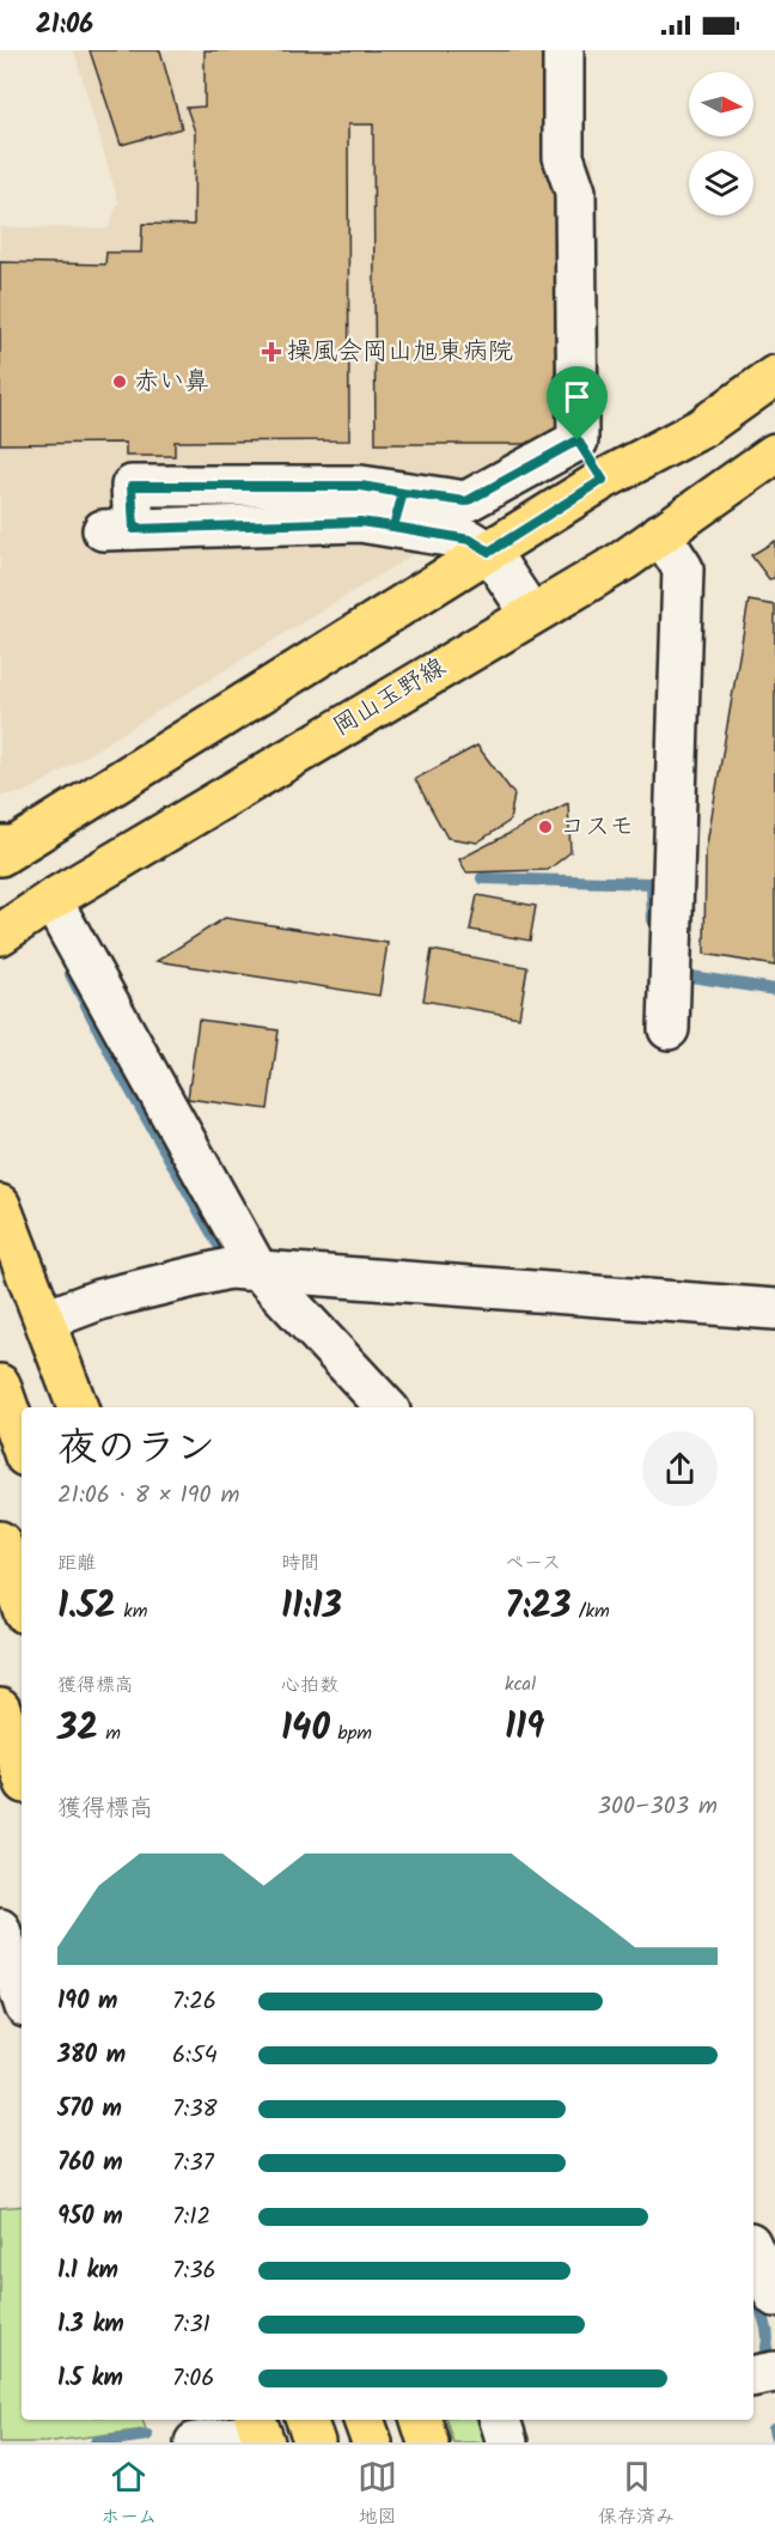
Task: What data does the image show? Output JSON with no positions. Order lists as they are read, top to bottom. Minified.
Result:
{"streets":{"main road":["岡山玉野線"]},"places":{"health":["操風会岡山旭東病院"],"other":["赤い鼻","コスモ"]},"north":"right","page":{"status":"21:06","heading":["夜のラン","21:06 · 8 × 190 m"],"stats":[["距離","1.52 km"],["時間","11:13"],["ペース","7:23 /km"],["獲得標高","32 m"],["心拍数","140 bpm"],["kcal","119"]],"chart":["獲得標高","300–303 m"],"list":[{"name":"190 m","note":"7:26"},{"name":"380 m","note":"6:54"},{"name":"570 m","note":"7:38"},{"name":"760 m","note":"7:37"},{"name":"950 m","note":"7:12"},{"name":"1.1 km","note":"7:36"},{"name":"1.3 km","note":"7:31"},{"name":"1.5 km","note":"7:06"}],"tabs":["ホーム","地図","保存済み"]}}
